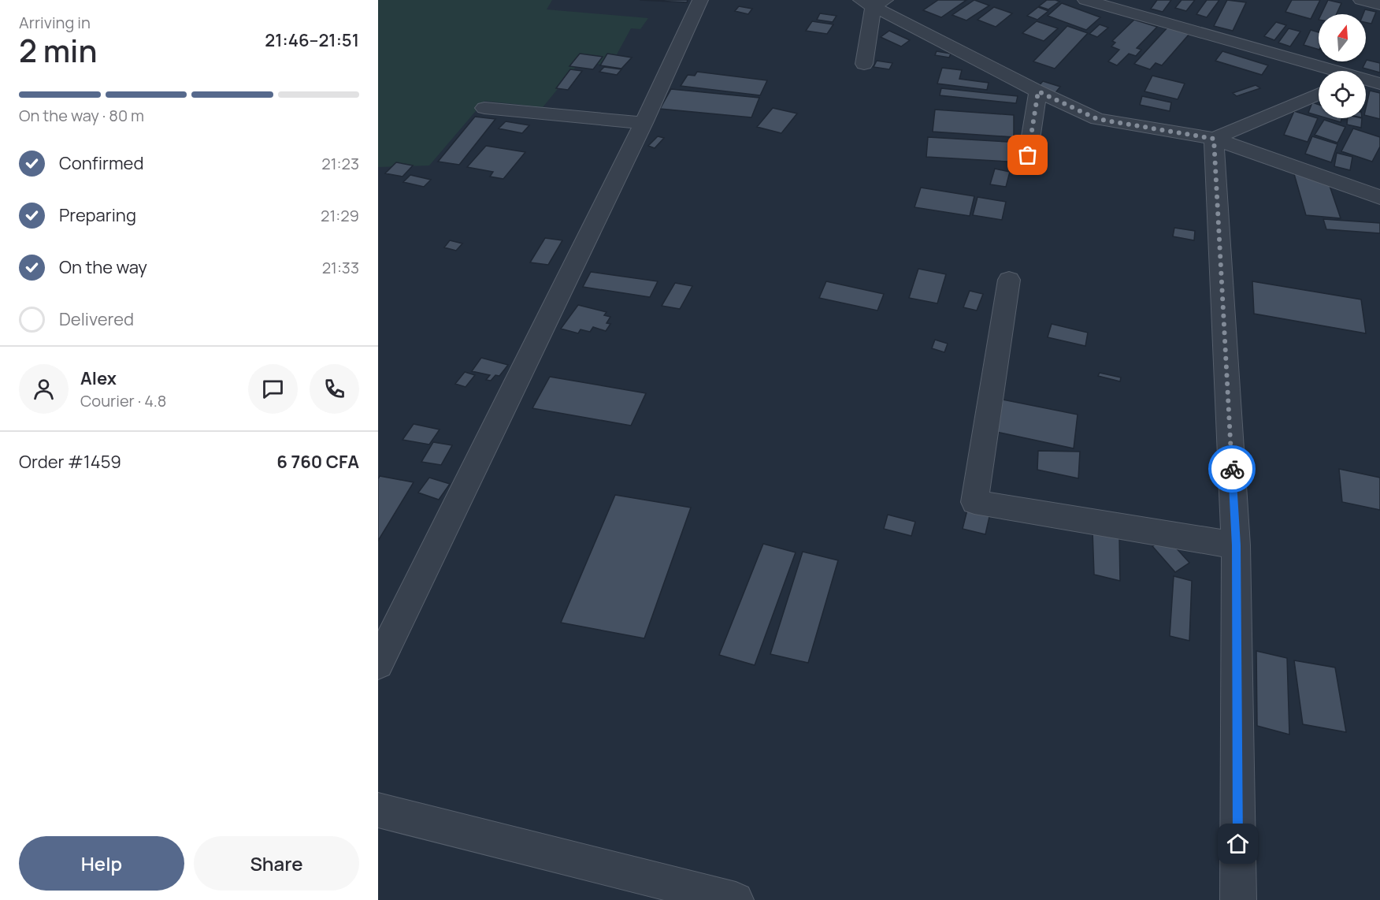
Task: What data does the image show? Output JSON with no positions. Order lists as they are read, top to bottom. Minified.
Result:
{"north":"top","page":{"heading":["2 min","Arriving in","21:46–21:51"],"panel":["Alex","Courier · 4.8","Order #1459","6 760 CFA"],"bar":"On the way · 80 m","list":[["Confirmed","21:23"],["Preparing","21:29"],["On the way","21:33"],"Delivered"],"buttons":["Help","Share"]}}
